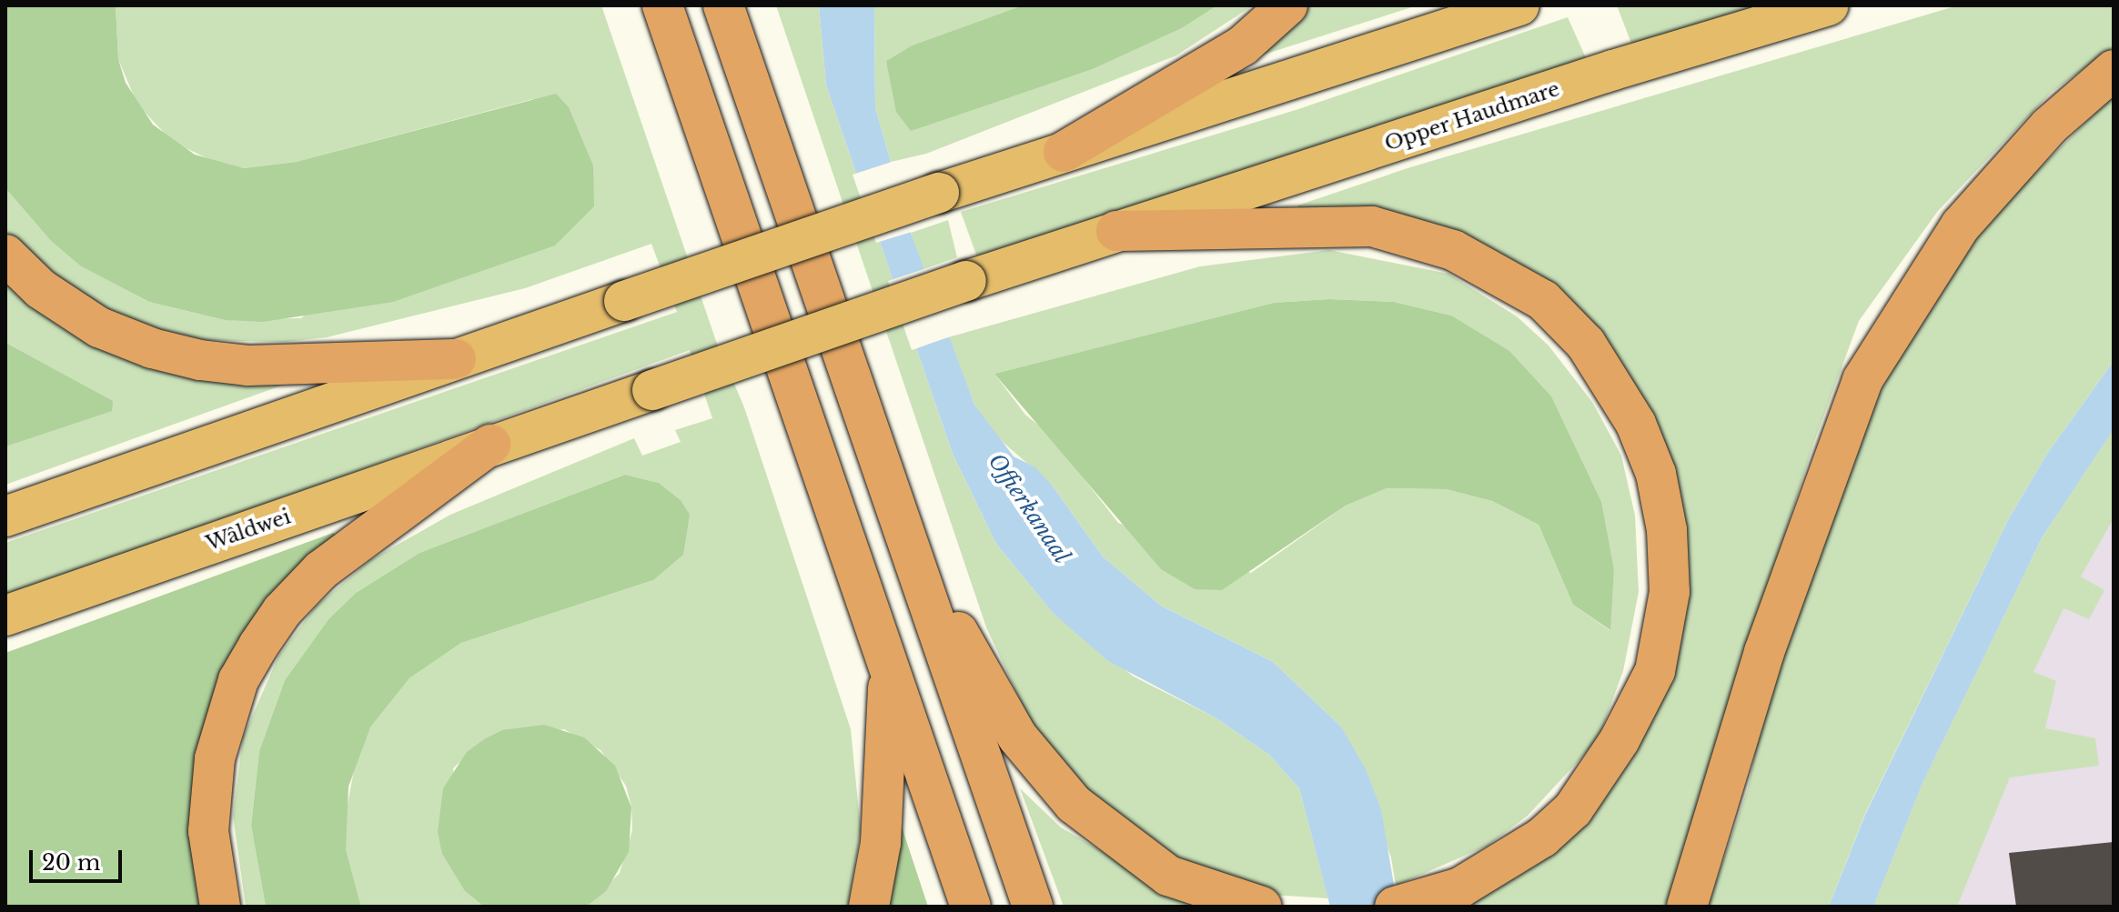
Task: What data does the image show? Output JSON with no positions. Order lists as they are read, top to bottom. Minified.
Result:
{"streets":{"highway":["Opper Haudmare","Wâldwei"]},"crossings":[["Opper Haudmare","Wâldwei"]],"water":["Offierkanaal"],"scale_bar":"20 m"}
